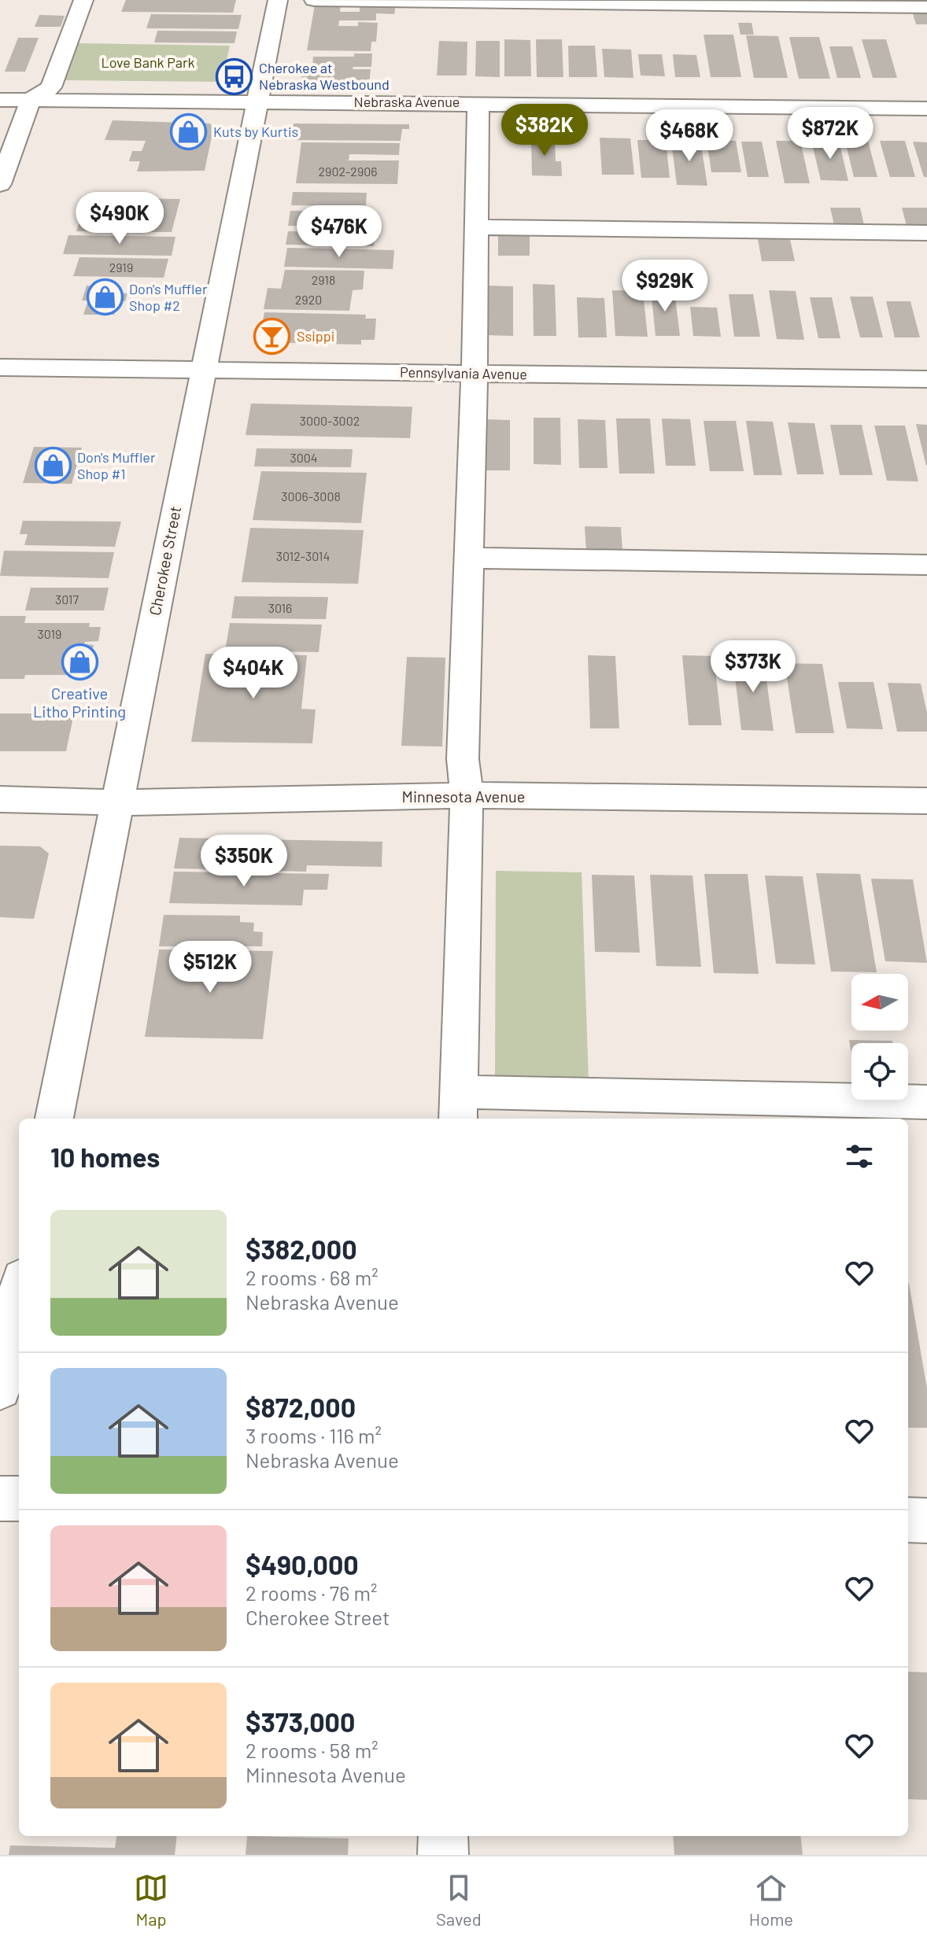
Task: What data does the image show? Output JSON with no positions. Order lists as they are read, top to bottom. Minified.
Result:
{"streets":{"street":["Nebraska Avenue","Pennsylvania Avenue","Cherokee Street","Minnesota Avenue"]},"crossings":[["Nebraska Avenue","Cherokee Street"],["Pennsylvania Avenue","Cherokee Street"],["Cherokee Street","Minnesota Avenue"]],"parks":["Love Bank Park"],"places":{"bus stop":["Cherokee at Nebraska Westbound"],"shop":["Kuts by Kurtis","Don's Muffler Shop #2","Don's Muffler Shop #1","Creative Litho Printing"],"bar":["Ssippi"]},"house_numbers":["2902-2906","2919","2918","2920","3000-3002","3004","3006-3008","3012-3014","3017","3016","3019"],"north":"left","page":{"price":["$382K","$872K","$468K","$490K","$476K","$929K","$373K","$404K","$350K","$512K"],"heading":"10 homes","list":[{"name":"$382,000","note":"2 rooms · 68 m² · Nebraska Avenue"},{"name":"$872,000","note":"3 rooms · 116 m² · Nebraska Avenue"},{"name":"$490,000","note":"2 rooms · 76 m² · Cherokee Street"},{"name":"$373,000","note":"2 rooms · 58 m² · Minnesota Avenue"}],"tabs":["Map","Saved","Home"]}}
